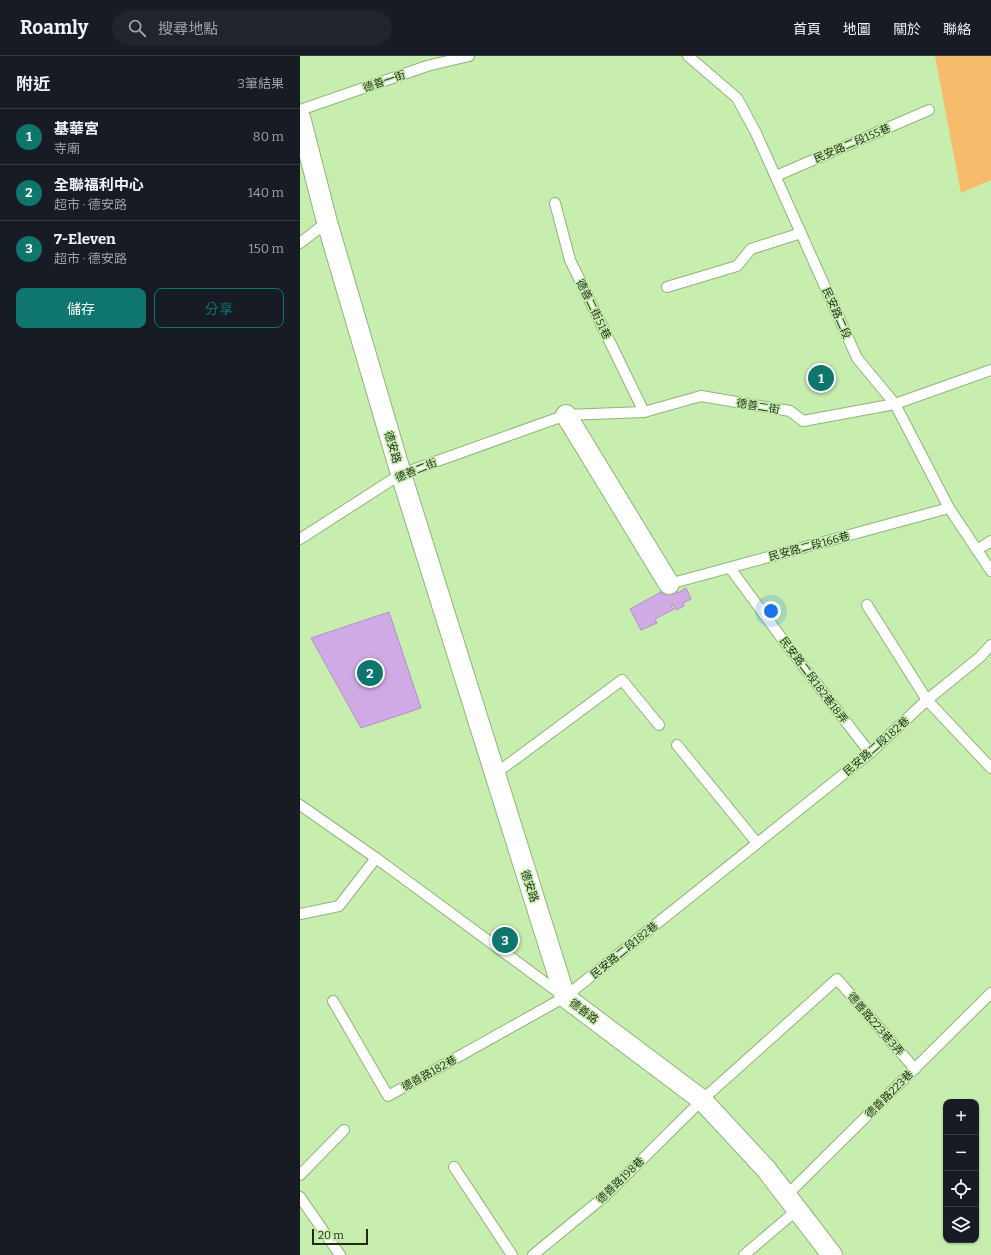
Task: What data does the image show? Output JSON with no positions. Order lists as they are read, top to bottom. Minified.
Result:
{"streets":{"street":["德安路","德善路"],"lane":["德善一街","民安路二段155巷","德善二街51巷","民安路二段","德善二街","民安路二段166巷","民安路二段182巷18弄","民安路二段182巷","德善路223巷3弄","德善路182巷","德善路223巷","德善路198巷"]},"crossings":[["民安路二段155巷","民安路二段"],["德善二街51巷","德善二街"],["民安路二段","德善二街"],["民安路二段","民安路二段166巷"],["德善二街","德安路"],["德安路","民安路二段182巷"],["德安路","德善路"],["德安路","德善路182巷"],["民安路二段166巷","民安路二段182巷18弄"],["民安路二段182巷18弄","民安路二段182巷"],["民安路二段182巷","德善路"],["民安路二段182巷","德善路182巷"],["德善路","德善路182巷"],["德善路","德善路223巷"],["德善路","德善路198巷"],["德善路223巷3弄","德善路223巷"],["德善路223巷3弄","德善路198巷"]],"scale_bar":"20 m","page":{"header":"Roamly","search":"搜尋地點","nav":["首頁","地圖","關於","聯絡"],"heading":["附近","3筆結果"],"list":[{"mark":"1","name":"基華宮","note":"寺廟","value":"80 m"},{"mark":"2","name":"全聯福利中心","note":"超市 · 德安路","value":"140 m"},{"mark":"3","name":"7-Eleven","note":"超市 · 德安路","value":"150 m"}],"buttons":["儲存","分享"],"pins":["1","2","3"],"map_buttons":["+","−"],"scale":"20 m"}}
